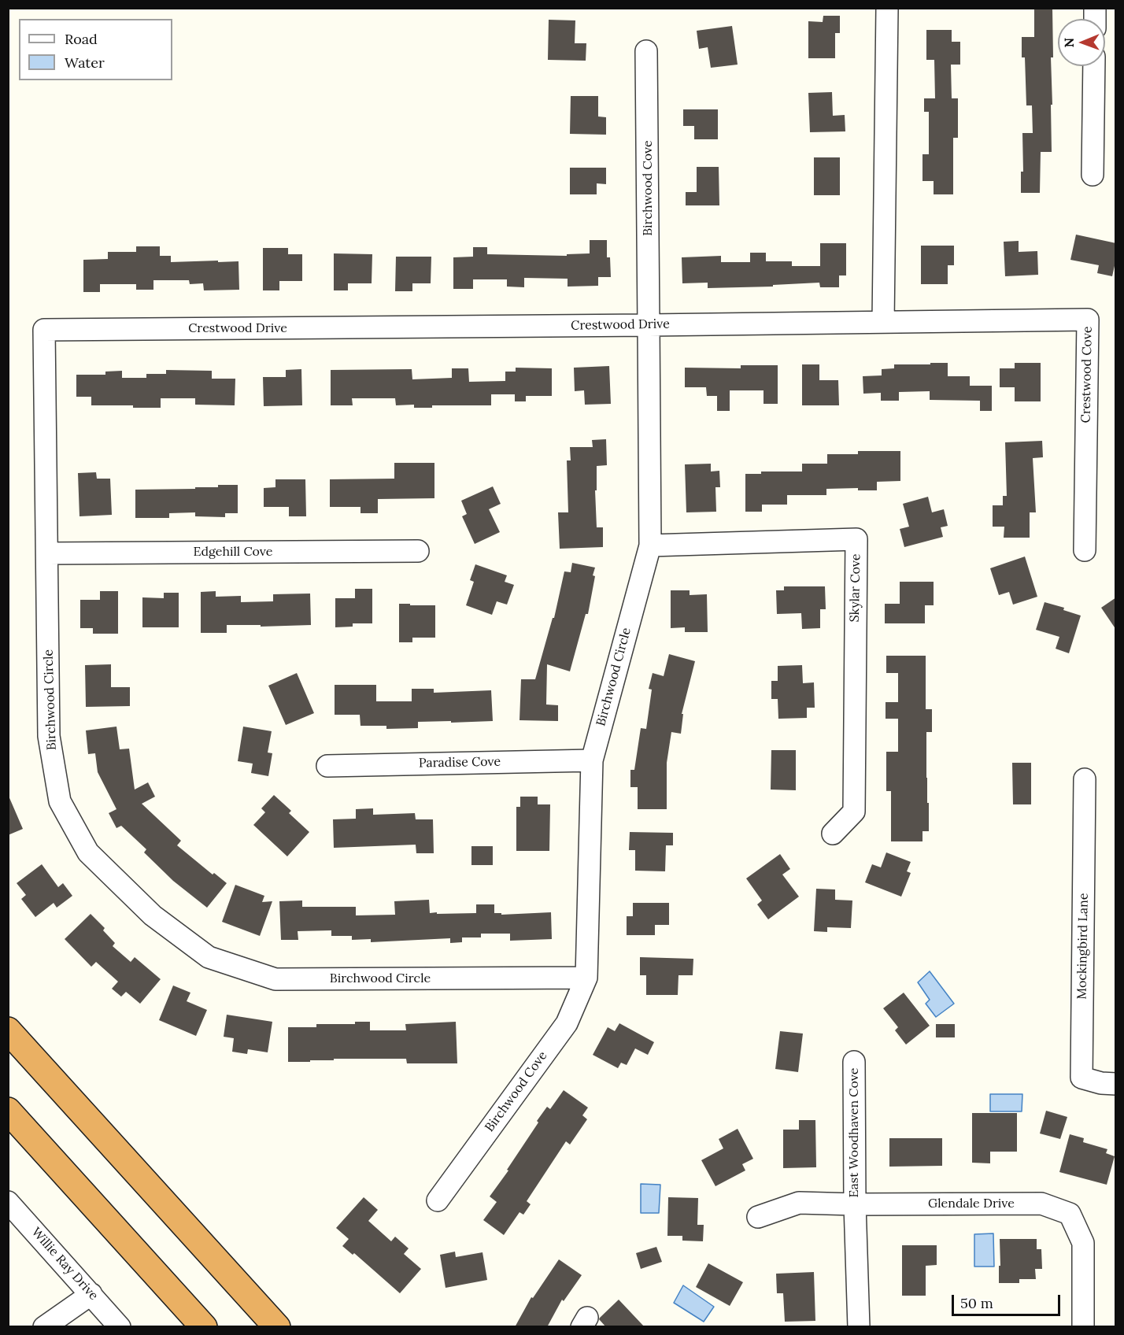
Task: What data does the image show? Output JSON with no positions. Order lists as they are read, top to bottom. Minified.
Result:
{"streets":{"street":["Birchwood Cove","Crestwood Drive","Crestwood Cove","Edgehill Cove","Skylar Cove","Birchwood Circle","Paradise Cove","Mockingbird Lane","East Woodhaven Cove","Glendale Drive","Willie Ray Drive"]},"crossings":[["Birchwood Cove","Crestwood Drive"],["Birchwood Cove","Birchwood Circle"],["Crestwood Drive","Crestwood Cove"],["Crestwood Drive","Birchwood Circle"],["Edgehill Cove","Birchwood Circle"],["Skylar Cove","Birchwood Circle"],["Birchwood Circle","Paradise Cove"],["East Woodhaven Cove","Glendale Drive"]],"legend":["Road","Water"],"scale_bar":"50 m","north":"left"}
